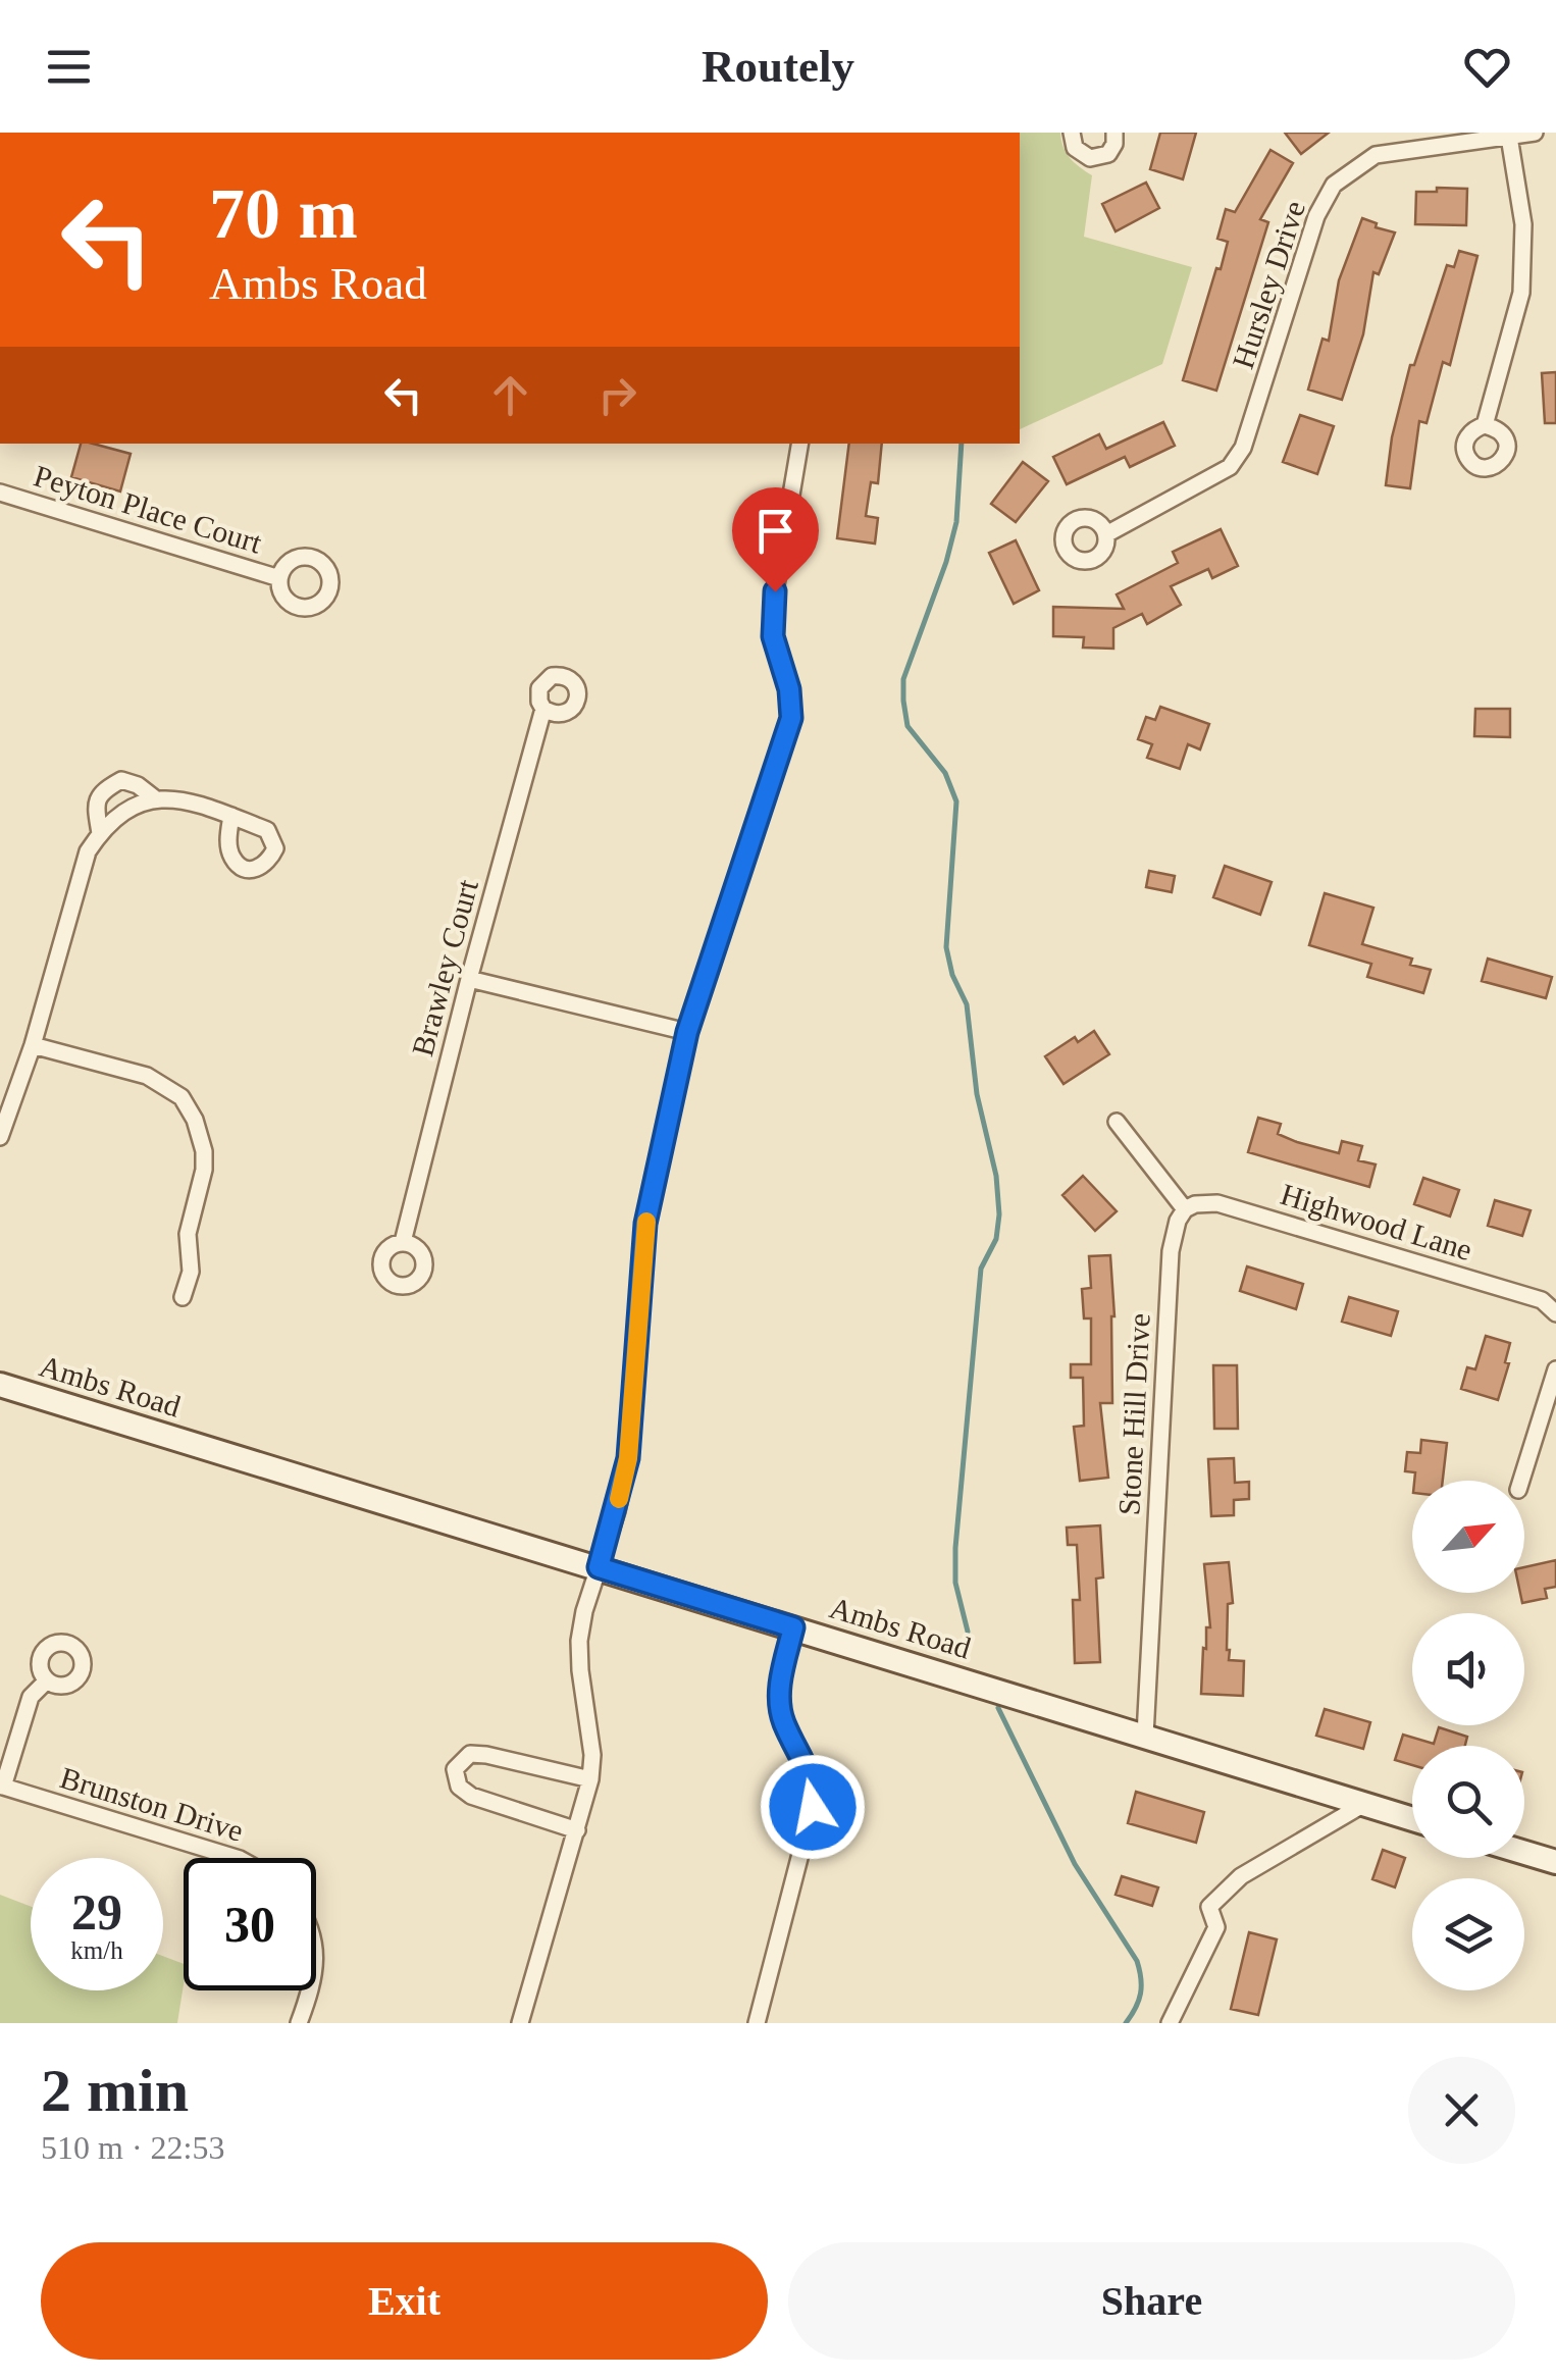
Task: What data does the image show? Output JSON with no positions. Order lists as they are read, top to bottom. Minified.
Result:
{"streets":{"street":["Hursley Drive","Peyton Place Court","Brawley Court","Highwood Lane","Ambs Road","Stone Hill Drive","Brunston Drive"]},"crossings":[["Highwood Lane","Stone Hill Drive"],["Ambs Road","Stone Hill Drive"]],"north":"top right","page":{"header":"Routely","turn":["70 m","Ambs Road"],"speed":"29 km/h","limit":"30","heading":["2 min","510 m · 22:53"],"buttons":["Exit","Share"]}}
